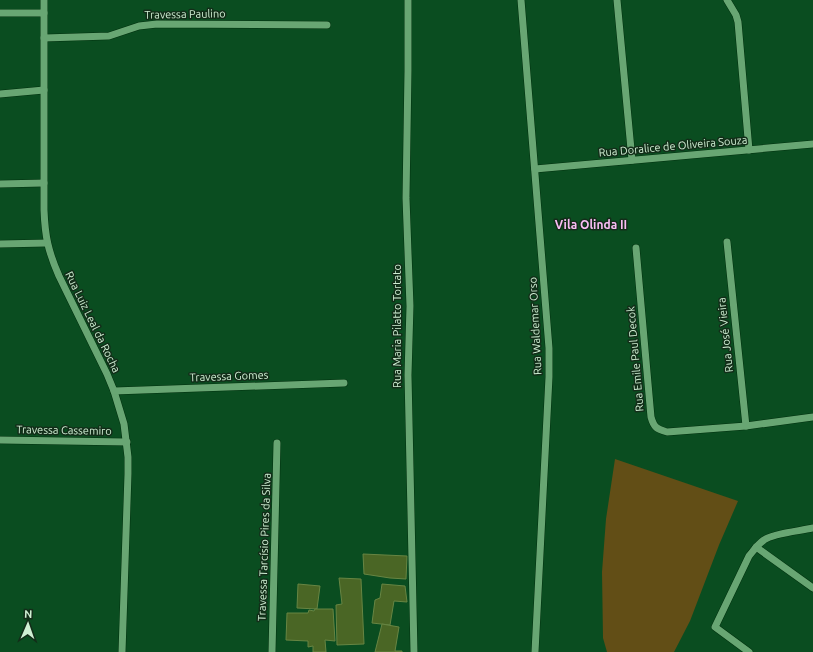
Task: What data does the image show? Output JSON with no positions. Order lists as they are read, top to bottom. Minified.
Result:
{"streets":{"street":["Travessa Paulino","Rua Doralice de Oliveira Souza","Rua Luiz Leal da Rocha","Rua Maria Pilatto Tortato","Rua Waldemar Orso","Rua José Vieira","Rua Emile Paul Decok","Travessa Gomes","Travessa Cassemiro","Travessa Tarcísio Pires da Silva"]},"crossings":[["Travessa Paulino","Rua Luiz Leal da Rocha"],["Rua Doralice de Oliveira Souza","Rua Waldemar Orso"],["Rua Luiz Leal da Rocha","Travessa Gomes"],["Rua Luiz Leal da Rocha","Travessa Cassemiro"],["Rua José Vieira","Rua Emile Paul Decok"]],"districts":["Vila Olinda II"],"north":"top"}
